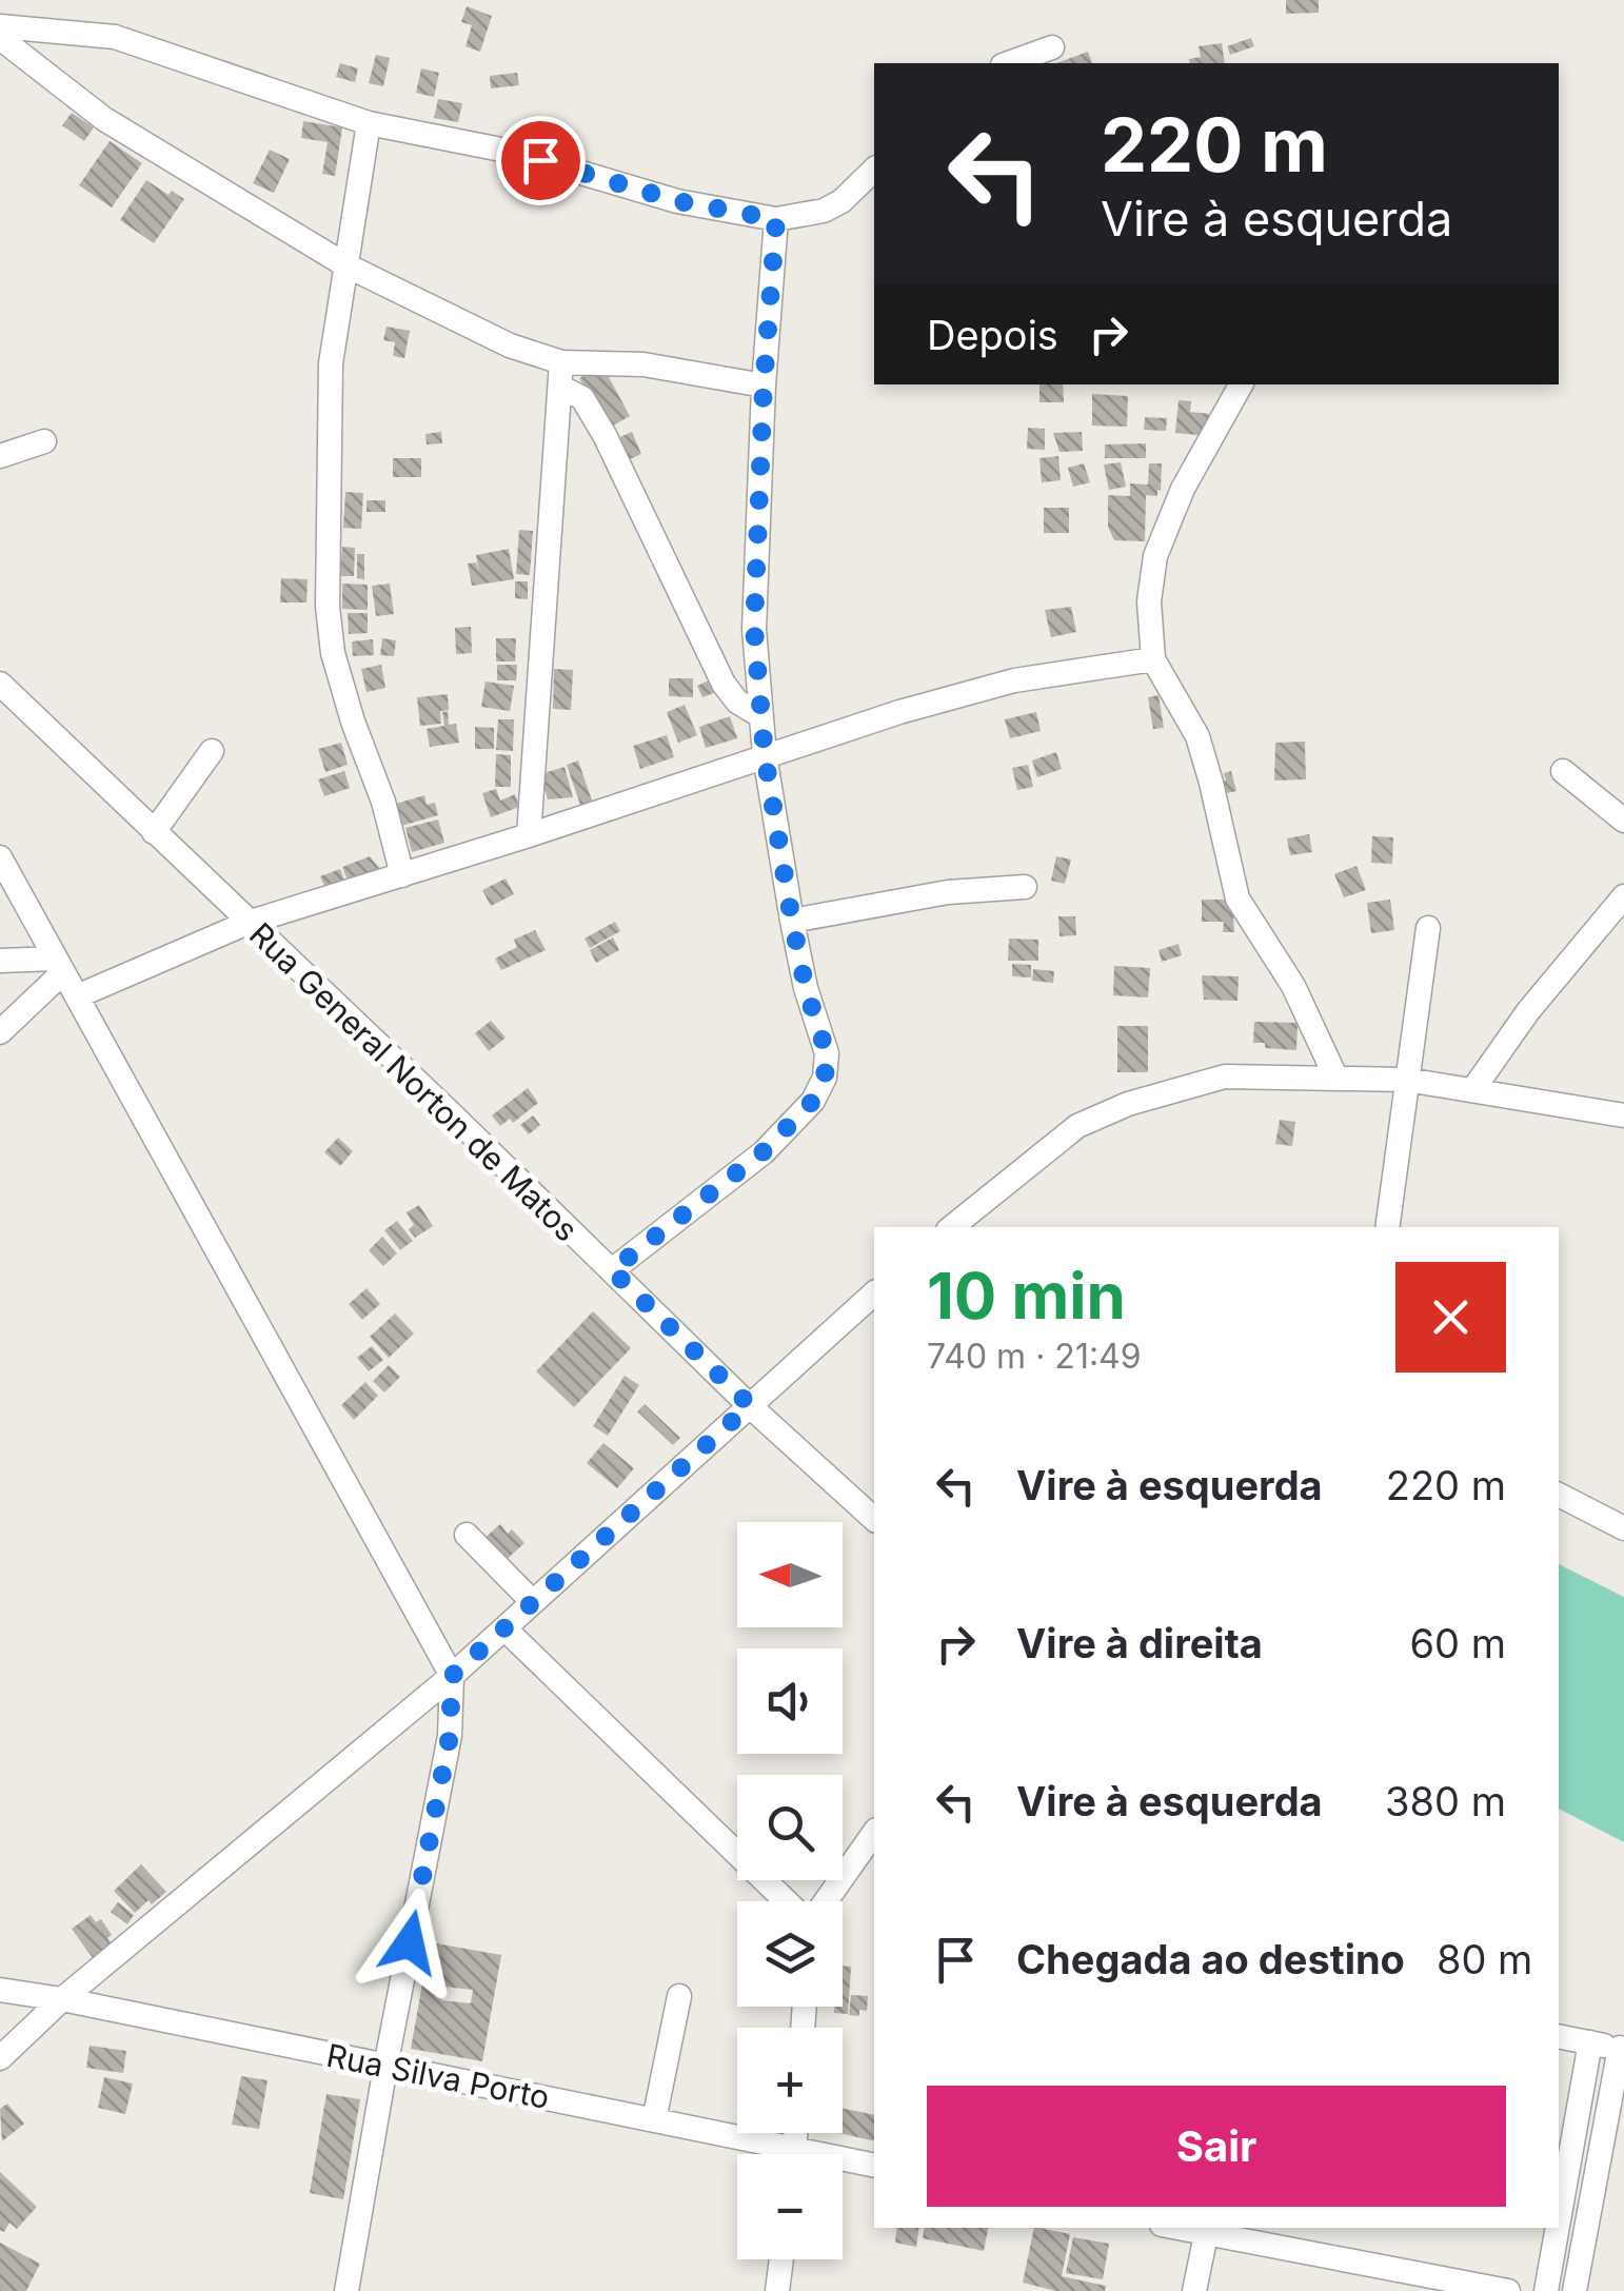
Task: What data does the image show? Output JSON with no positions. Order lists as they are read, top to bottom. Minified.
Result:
{"streets":{"street":["Rua General Norton de Matos","Rua Silva Porto"]},"north":"left","page":{"turn":["220 m","Vire à esquerda"],"then":"Depois","heading":["10 min","740 m · 21:49"],"list":[{"name":"Vire à esquerda","value":"220 m"},{"name":"Vire à direita","value":"60 m"},{"name":"Vire à esquerda","value":"380 m"},{"name":"Chegada ao destino","value":"80 m"}],"map_buttons":["+","−"],"buttons":"Sair"}}
